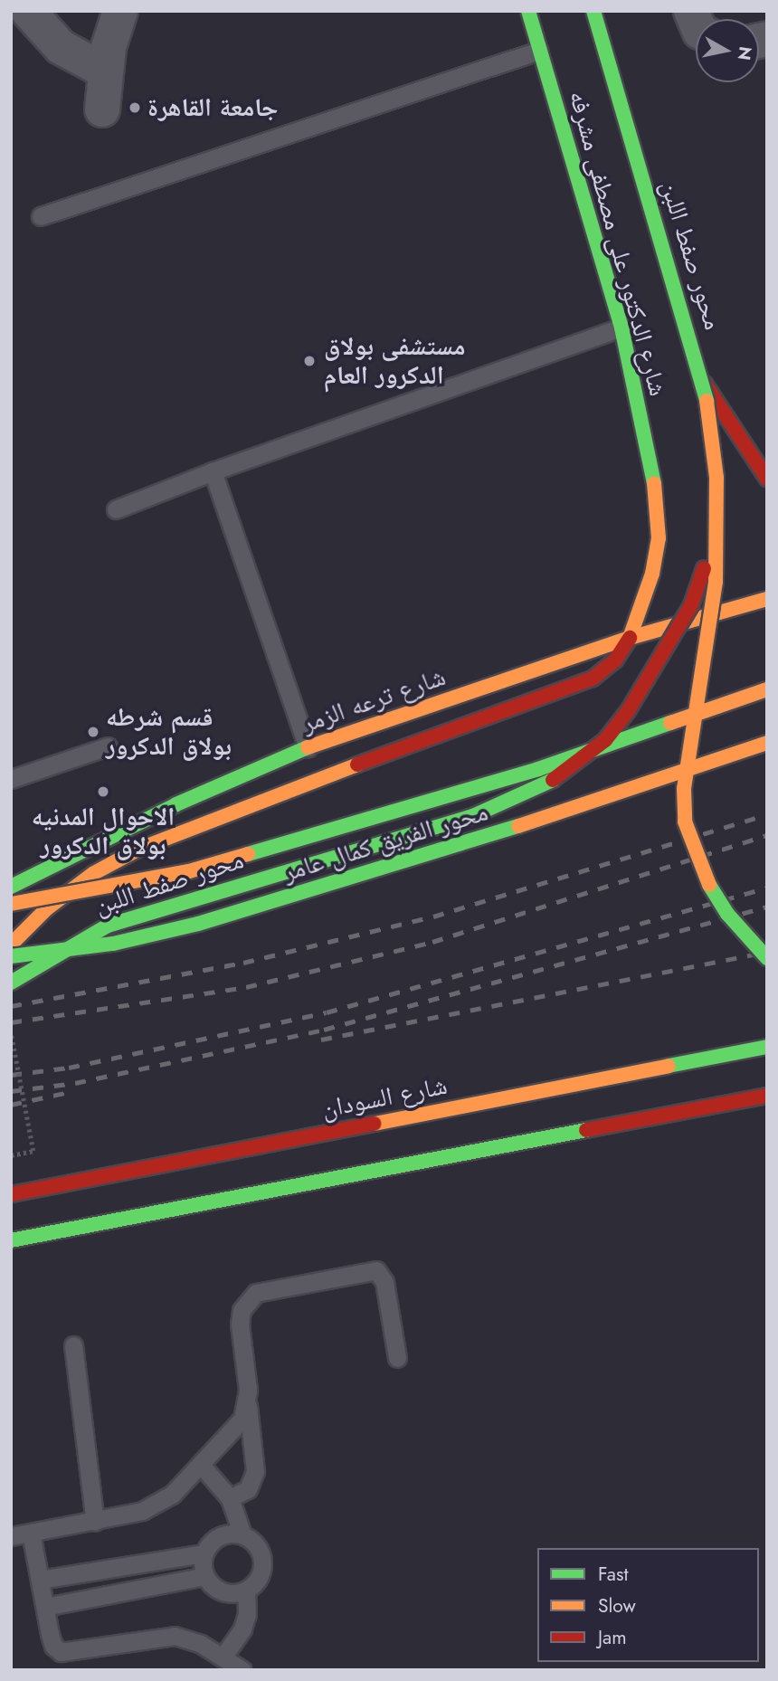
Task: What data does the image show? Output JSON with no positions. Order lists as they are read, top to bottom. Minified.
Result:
{"streets":{"main road":["شارع الدكتور على مصطفى مشرفه","محور صفط اللبن","شارع ترعه الزمر","محور الفريق كمال عامر","شارع السودان"]},"crossings":[["شارع الدكتور على مصطفى مشرفه","شارع ترعه الزمر"]],"places":["جامعة القاهرة","مستشفى بولاق الدكرور العام","قسم شرطه بولاق الدكرور","الاحوال المدنيه بولاق الدكرور"],"legend":["Fast","Slow","Jam"],"north":"right"}
